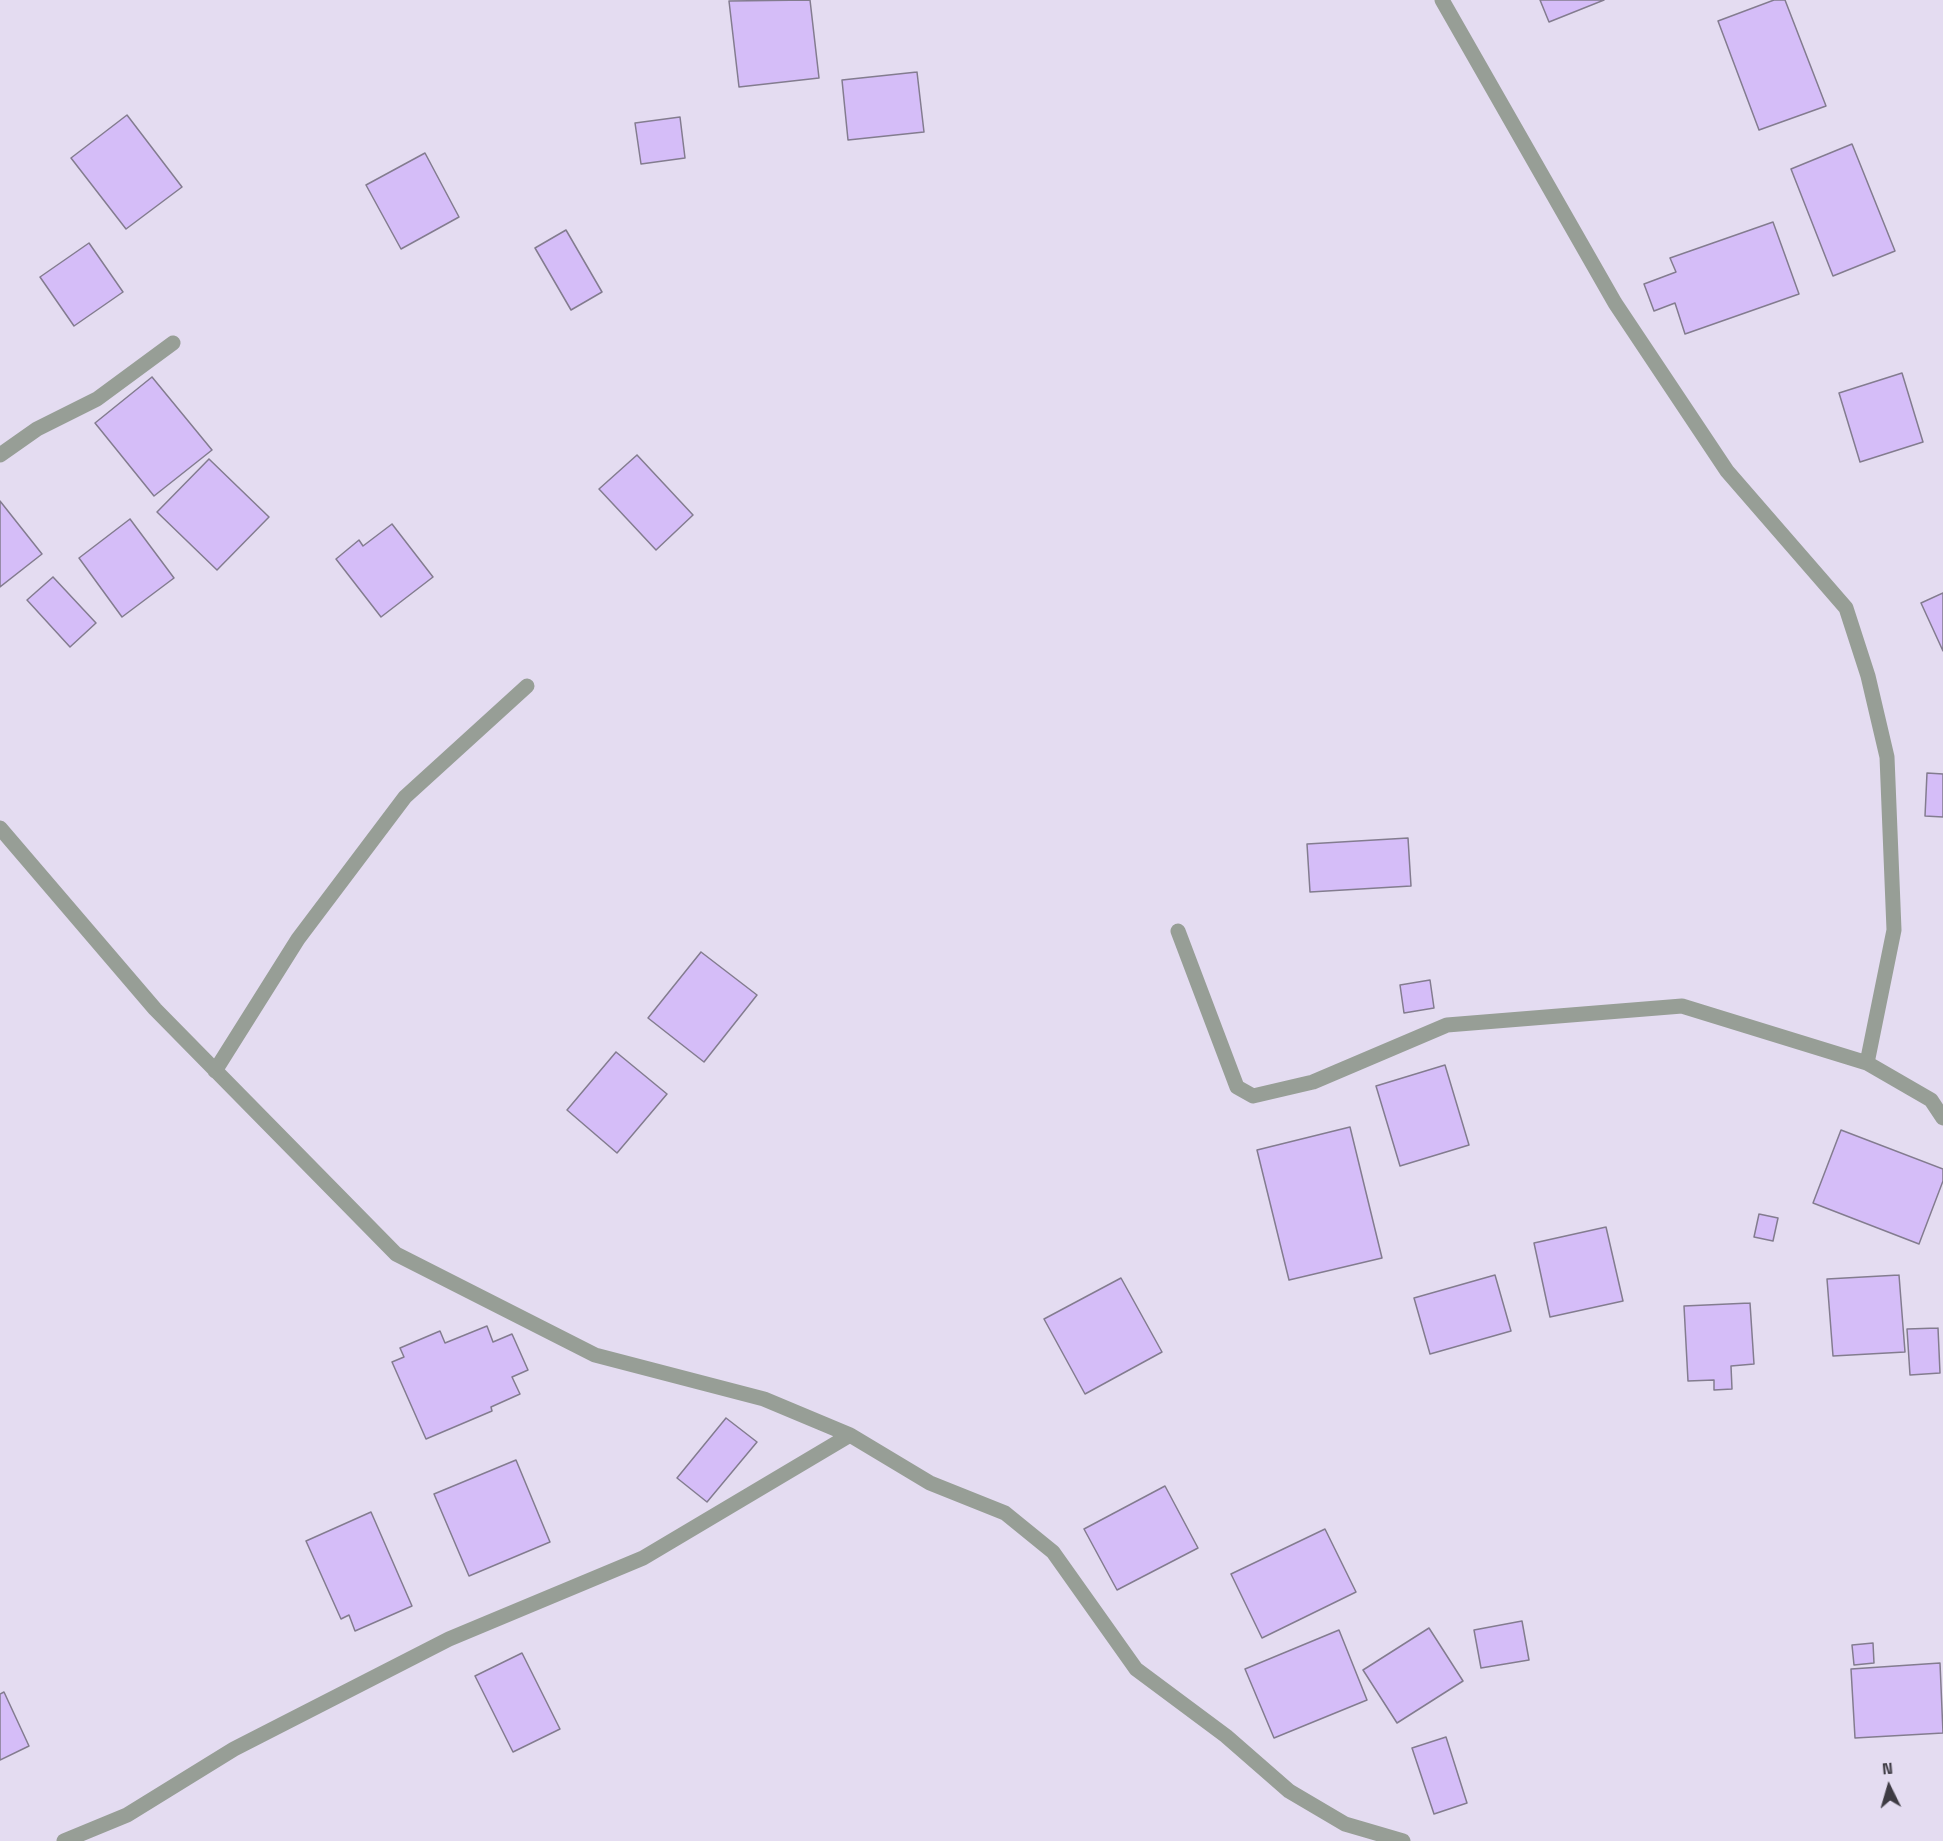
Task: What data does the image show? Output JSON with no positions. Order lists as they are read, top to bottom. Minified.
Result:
{"north":"top"}
